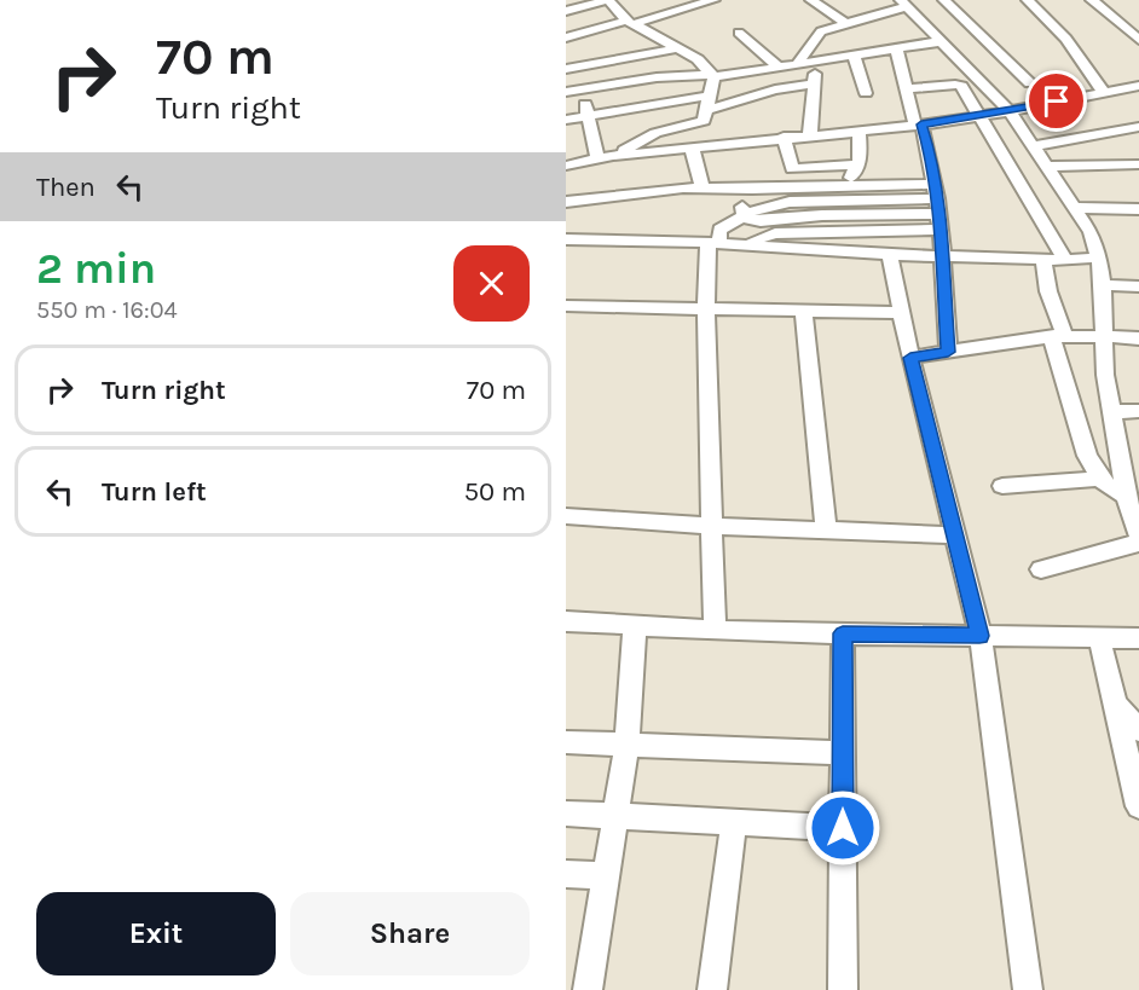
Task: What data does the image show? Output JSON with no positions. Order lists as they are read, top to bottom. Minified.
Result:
{"page":{"turn":["70 m","Turn right"],"then":"Then","heading":["2 min","550 m · 16:04"],"list":[{"name":"Turn right","value":"70 m"},{"name":"Turn left","value":"50 m"}],"buttons":["Exit","Share"]}}
